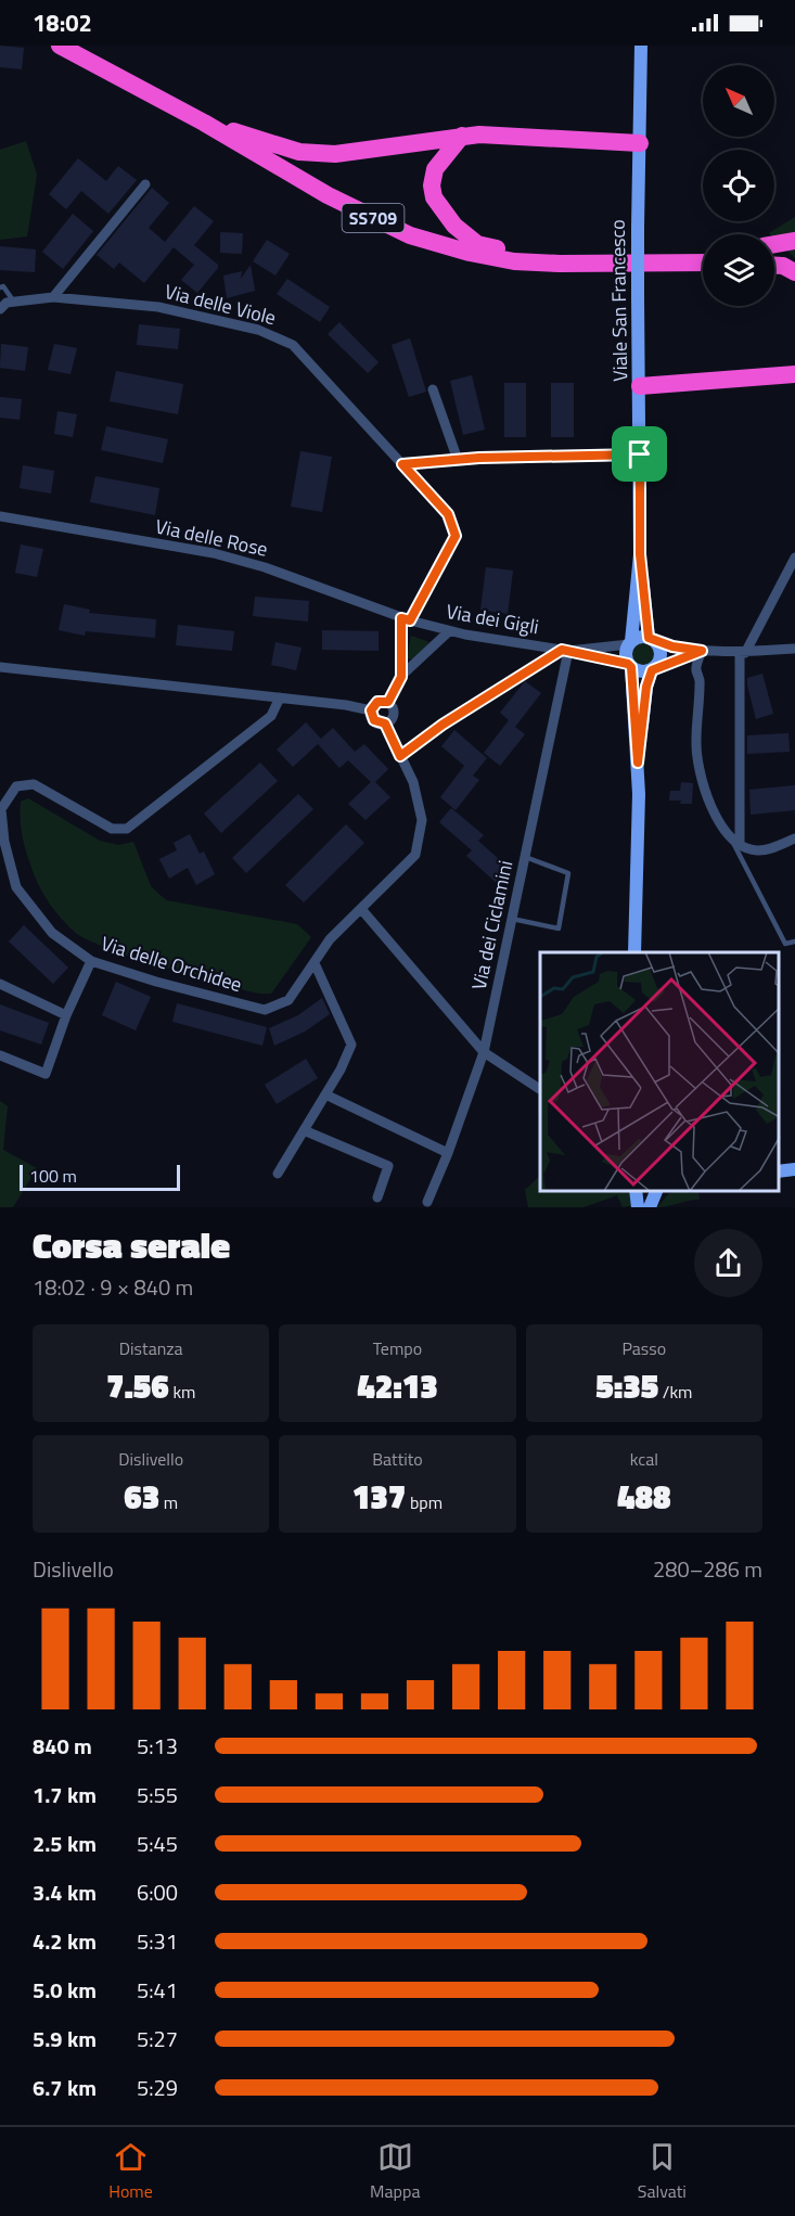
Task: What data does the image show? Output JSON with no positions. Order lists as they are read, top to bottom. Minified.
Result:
{"streets":{"highway":["SS709"],"street":["Viale San Francesco","Via delle Viole","Via delle Rose","Via dei Gigli","Via dei Ciclamini","Via delle Orchidee"]},"crossings":[["Viale San Francesco","Via dei Gigli"],["Via delle Viole","Via delle Rose"],["Via delle Viole","Via dei Gigli"],["Via delle Rose","Via dei Gigli"],["Via dei Gigli","Via dei Ciclamini"]],"scale_bar":"100 m","north":"top left","page":{"status":"18:02","scale":"100 m","heading":["Corsa serale","18:02 · 9 × 840 m"],"stats":[["Distanza","7.56 km"],["Tempo","42:13"],["Passo","5:35 /km"],["Dislivello","63 m"],["Battito","137 bpm"],["kcal","488"]],"chart":["Dislivello","280–286 m"],"list":[{"name":"840 m","note":"5:13"},{"name":"1.7 km","note":"5:55"},{"name":"2.5 km","note":"5:45"},{"name":"3.4 km","note":"6:00"},{"name":"4.2 km","note":"5:31"},{"name":"5.0 km","note":"5:41"},{"name":"5.9 km","note":"5:27"},{"name":"6.7 km","note":"5:29"}],"tabs":["Home","Mappa","Salvati"]}}
